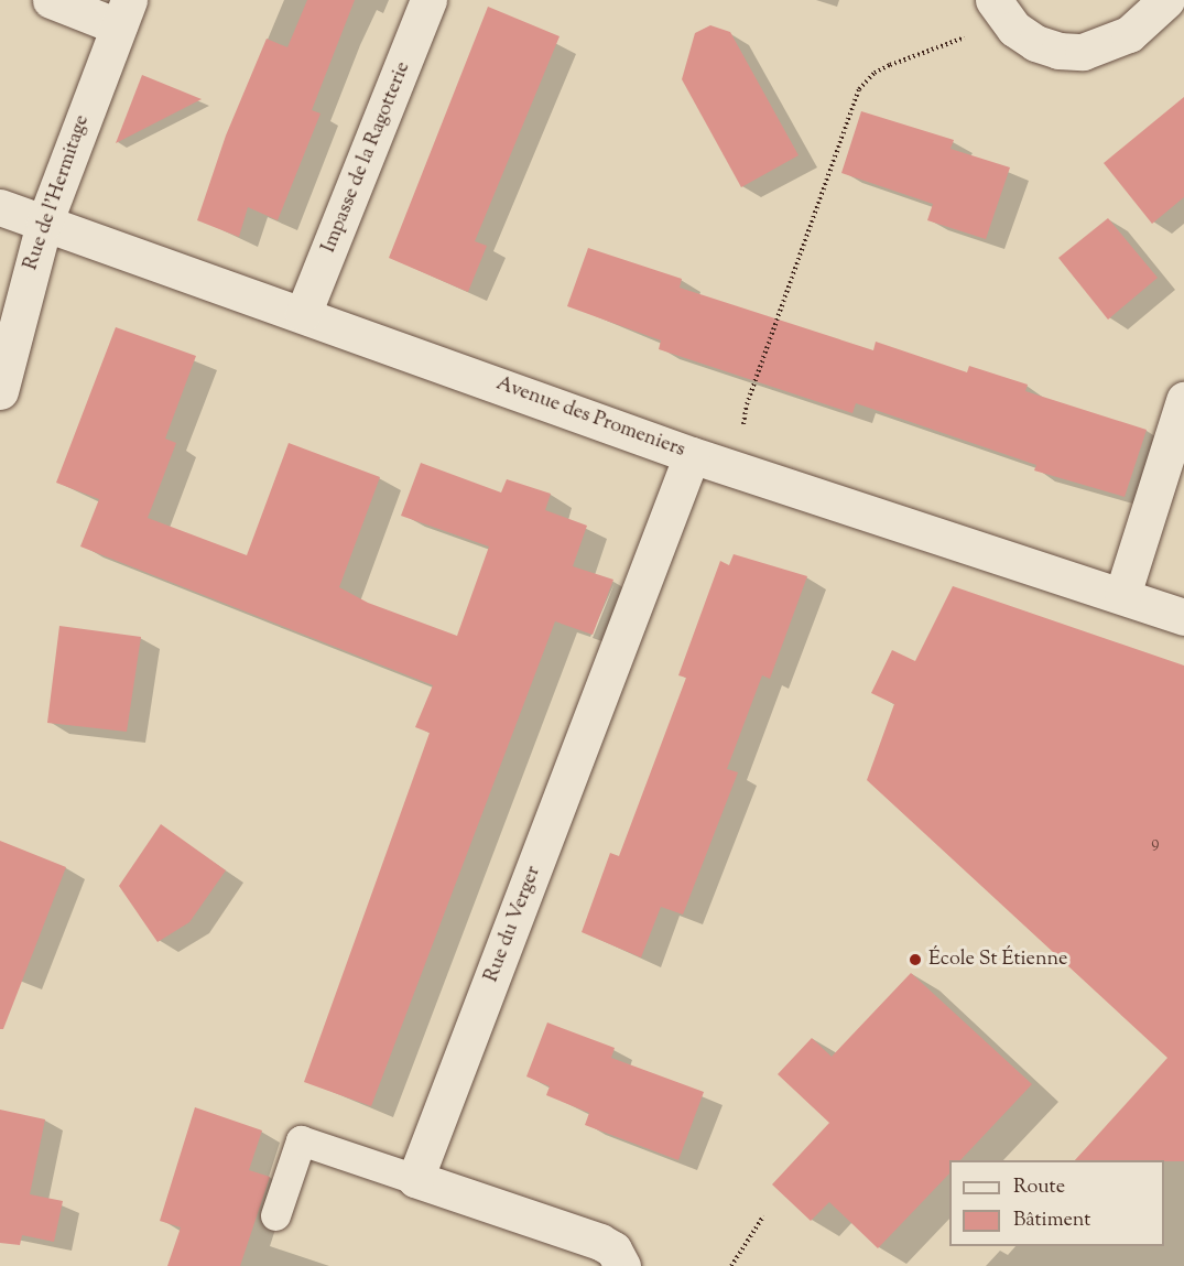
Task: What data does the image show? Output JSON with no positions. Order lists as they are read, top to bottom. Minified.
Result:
{"streets":{"street":["Impasse de la Ragotterie","Rue de l'Hermitage","Avenue des Promeniers","Rue du Verger"]},"crossings":[["Impasse de la Ragotterie","Avenue des Promeniers"],["Rue de l'Hermitage","Avenue des Promeniers"],["Avenue des Promeniers","Rue du Verger"]],"places":["École St Étienne"],"house_numbers":["9"],"legend":["Route","Bâtiment"]}
